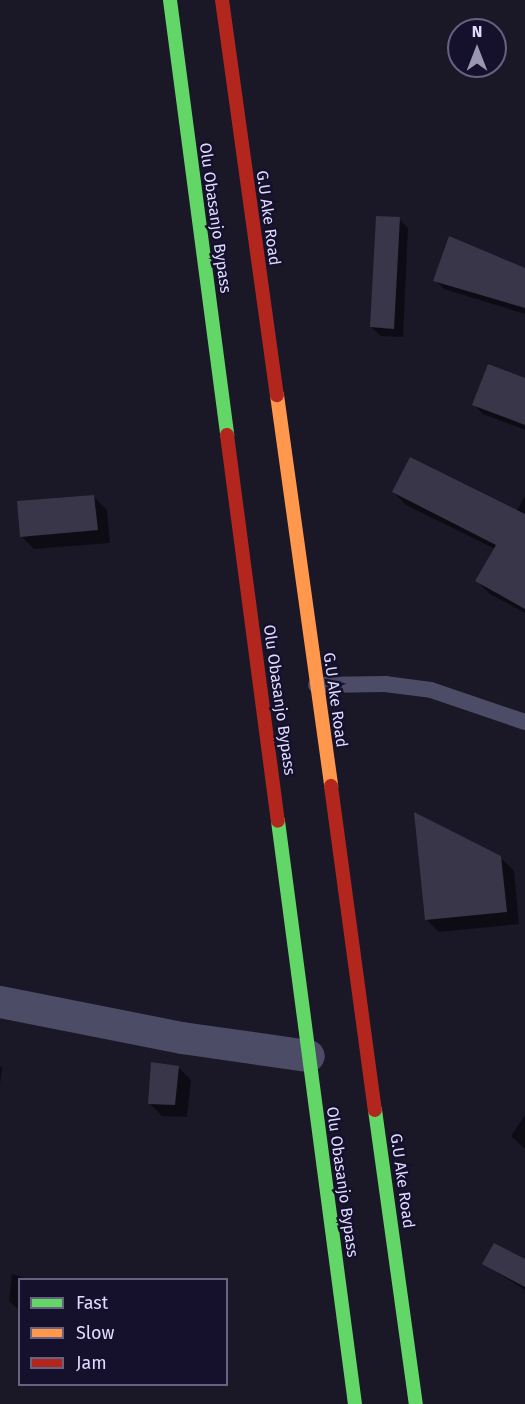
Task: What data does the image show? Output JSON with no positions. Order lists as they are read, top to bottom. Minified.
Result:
{"streets":{"main road":["Olu Obasanjo Bypass","G.U Ake Road"]},"legend":["Fast","Slow","Jam"],"north":"top"}
